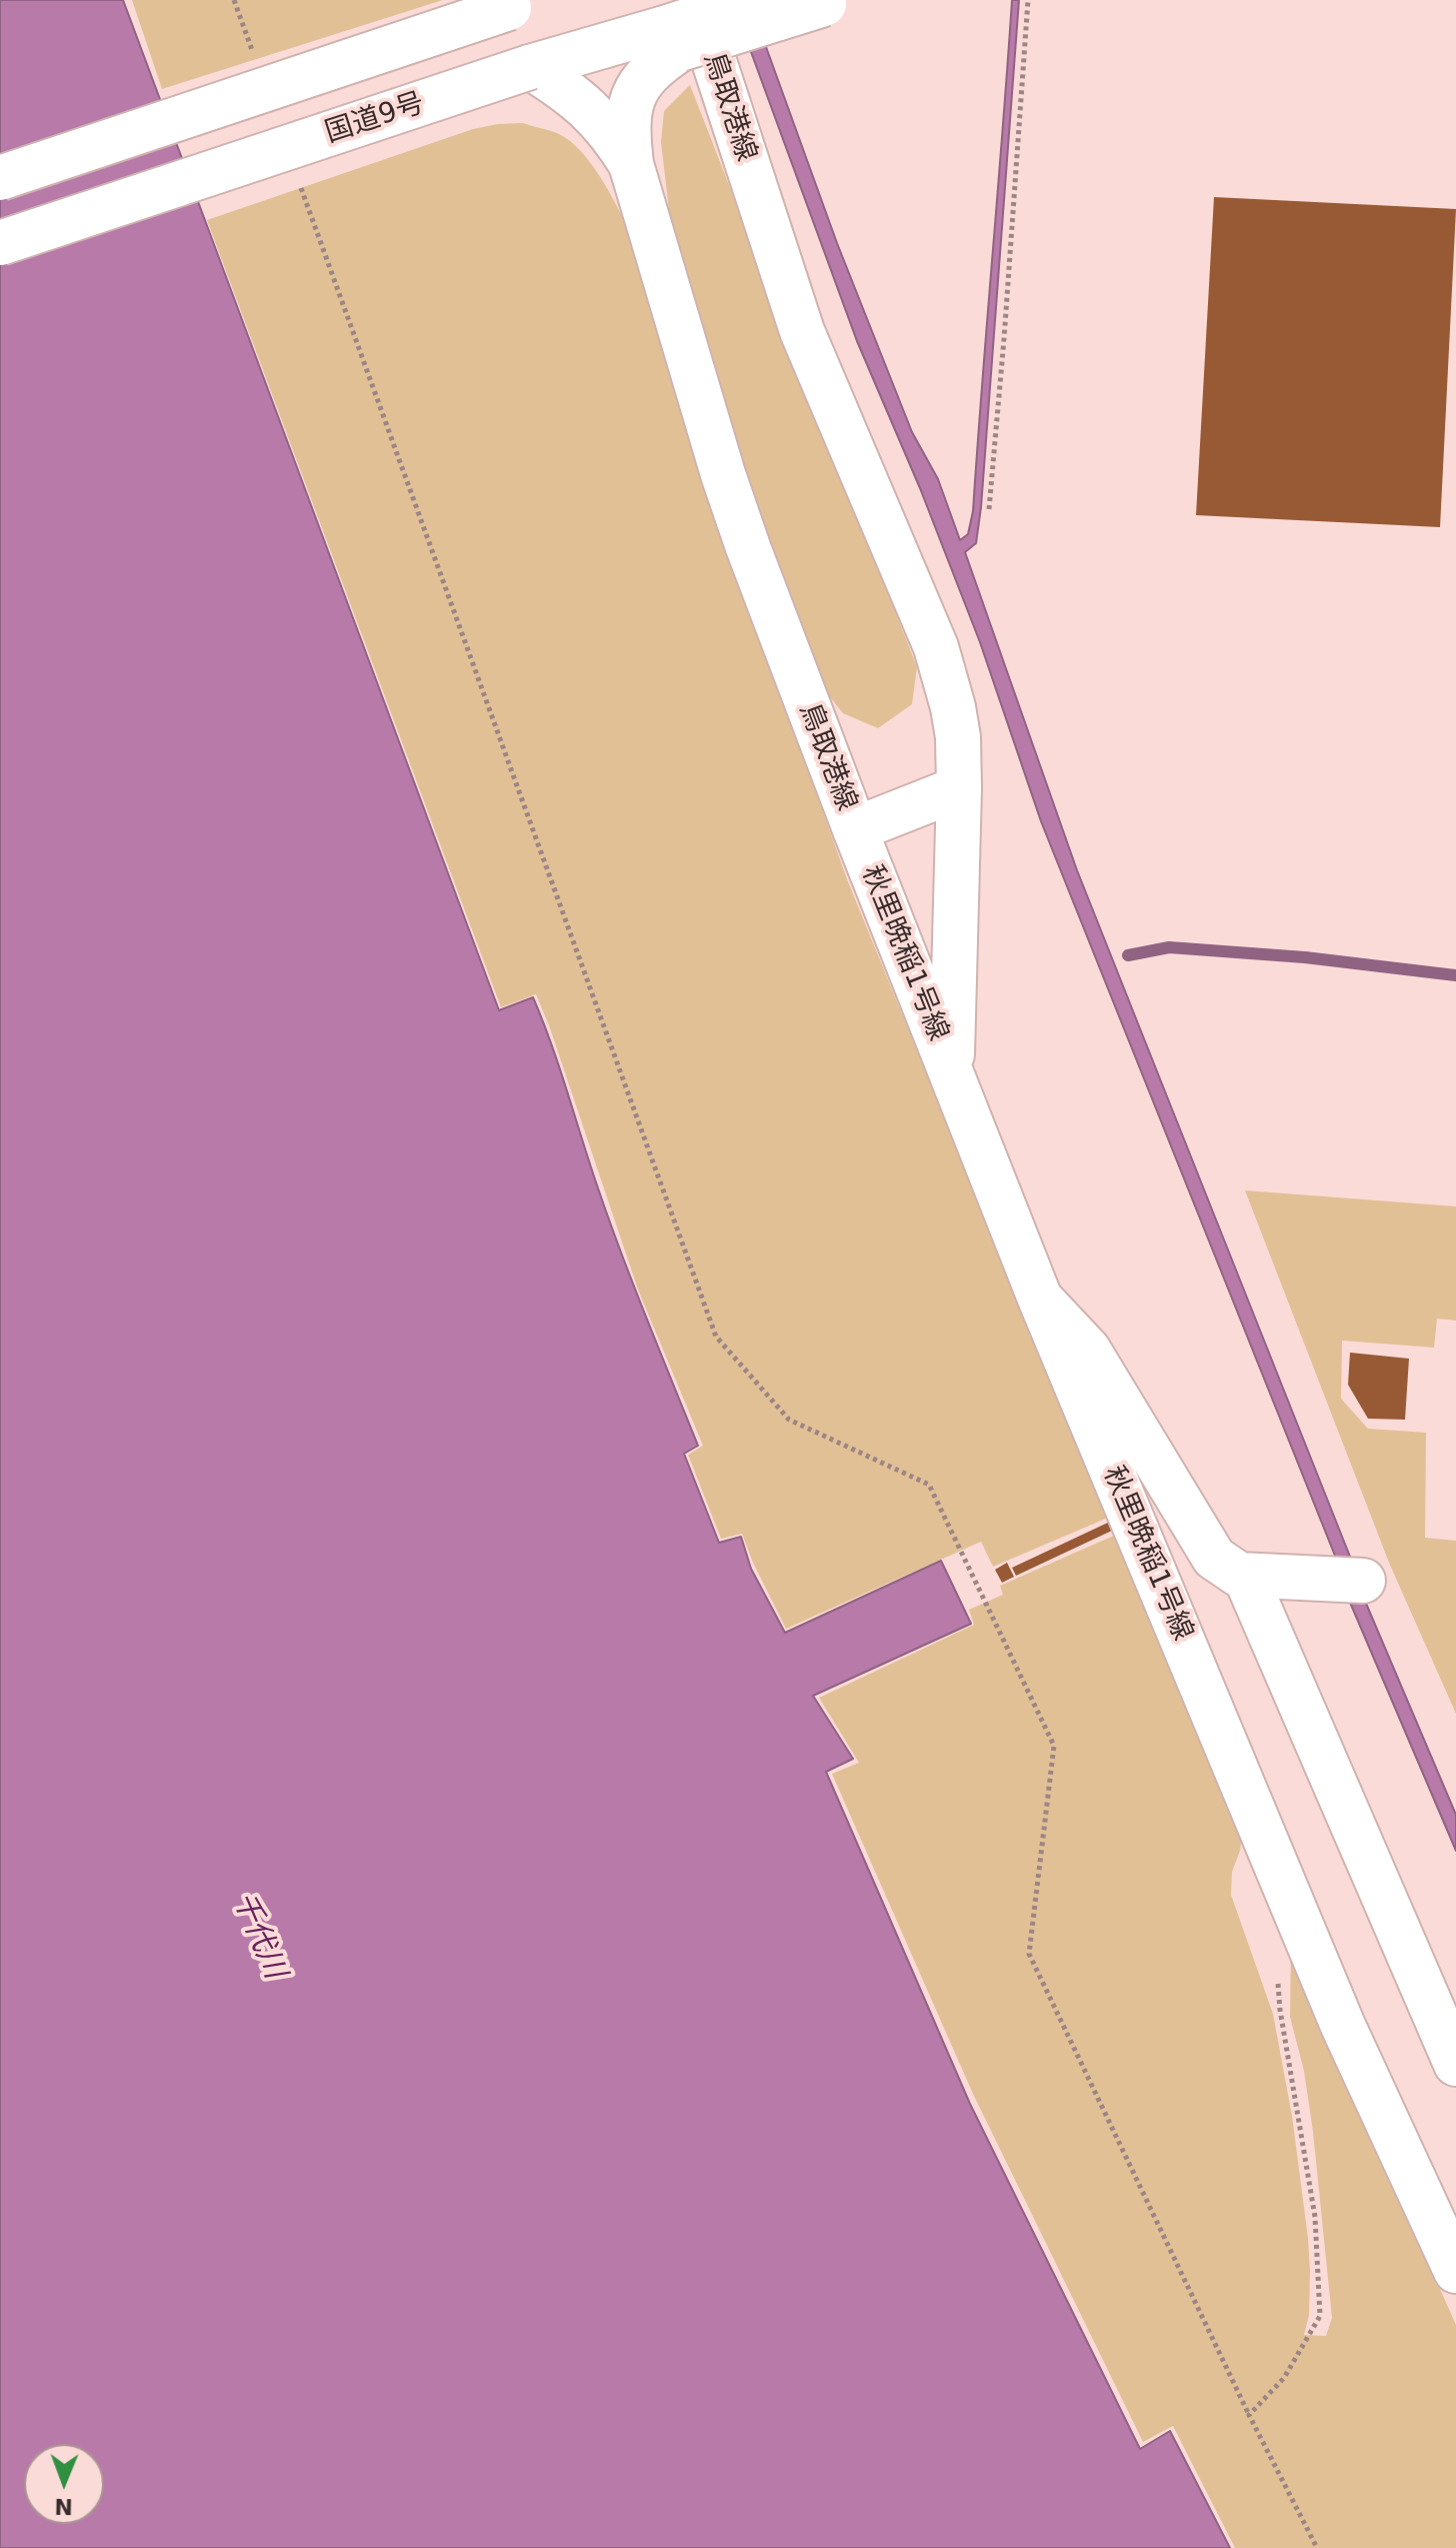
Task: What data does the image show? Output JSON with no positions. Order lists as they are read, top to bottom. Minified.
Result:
{"streets":{"main road":["鳥取港線","国道9号","秋里晩稲1号線"]},"crossings":[["鳥取港線","国道9号"],["鳥取港線","秋里晩稲1号線"]],"water":["千代川"],"north":"bottom"}
